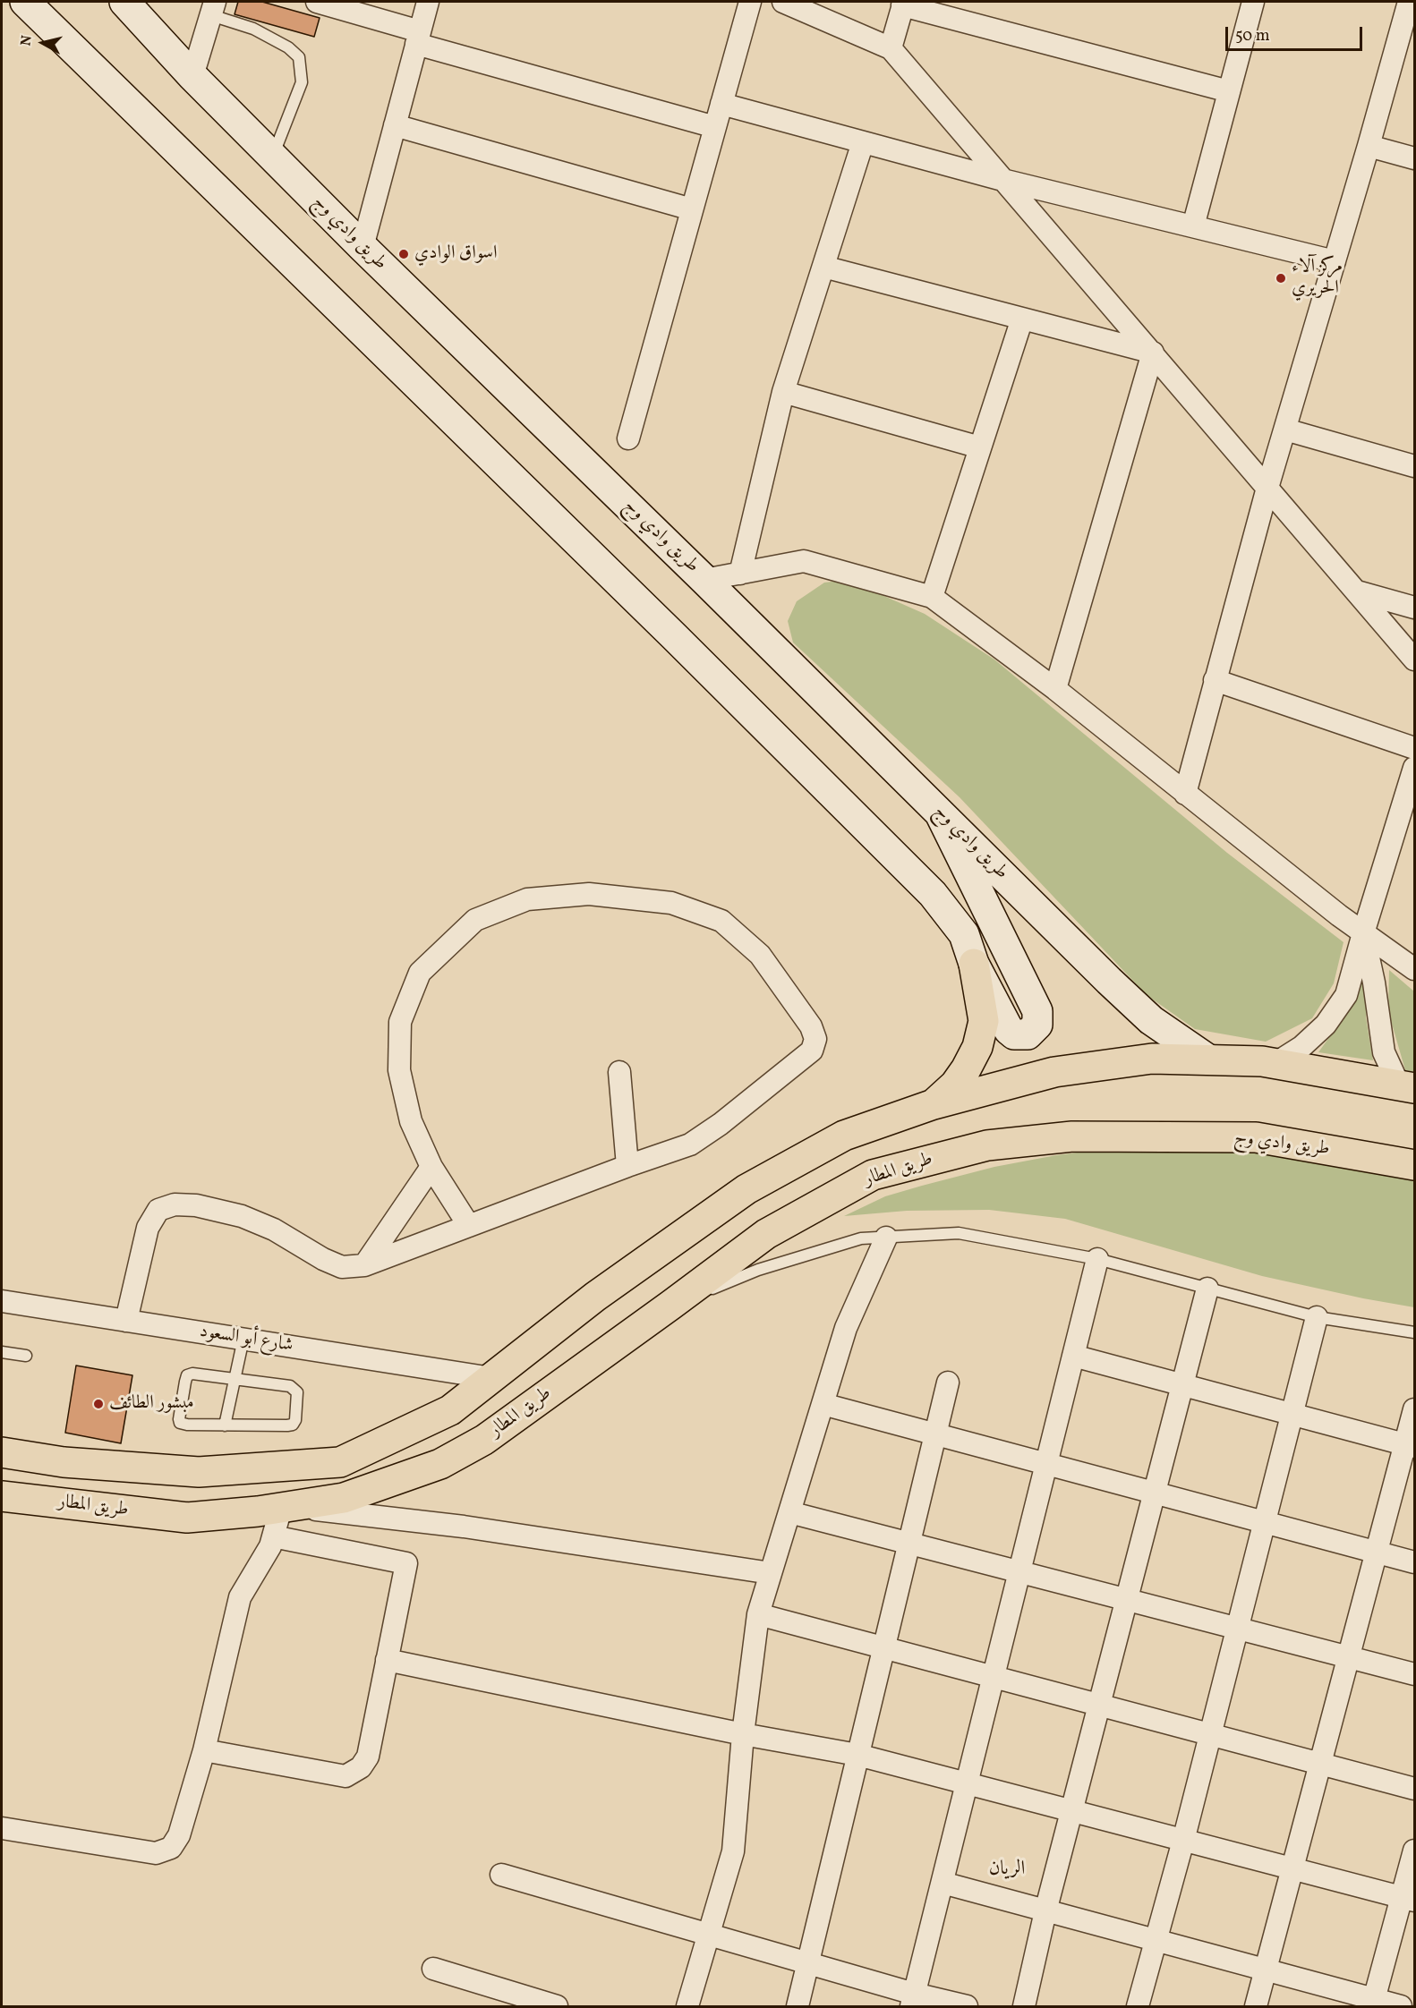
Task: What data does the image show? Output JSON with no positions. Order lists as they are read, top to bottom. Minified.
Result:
{"streets":{"main road":["طريق وادي وج","طريق المطار"],"street":["شارع أبو السعود"]},"crossings":[["طريق وادي وج","طريق المطار"]],"districts":["الريان"],"places":["اسواق الوادي","مركز آلاء الحريري","مبشور الطائف"],"scale_bar":"50 m","north":"left"}
